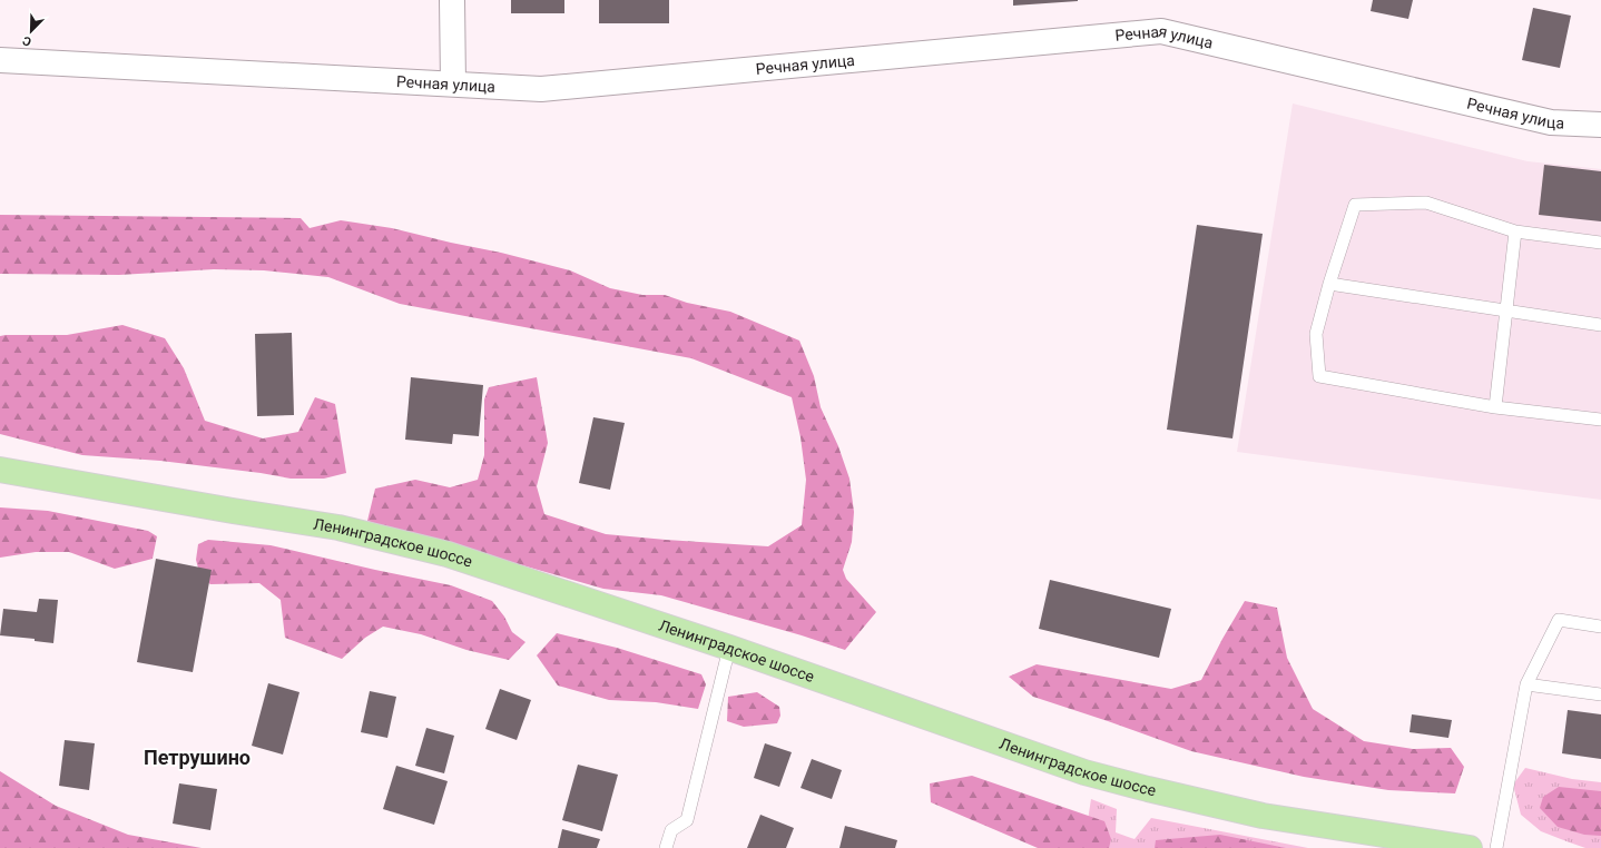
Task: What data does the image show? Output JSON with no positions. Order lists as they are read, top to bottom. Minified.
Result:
{"streets":{"main road":["Ленинградское шоссе"],"street":["Речная улица"]},"districts":["Петрушино"],"north":"bottom left"}
